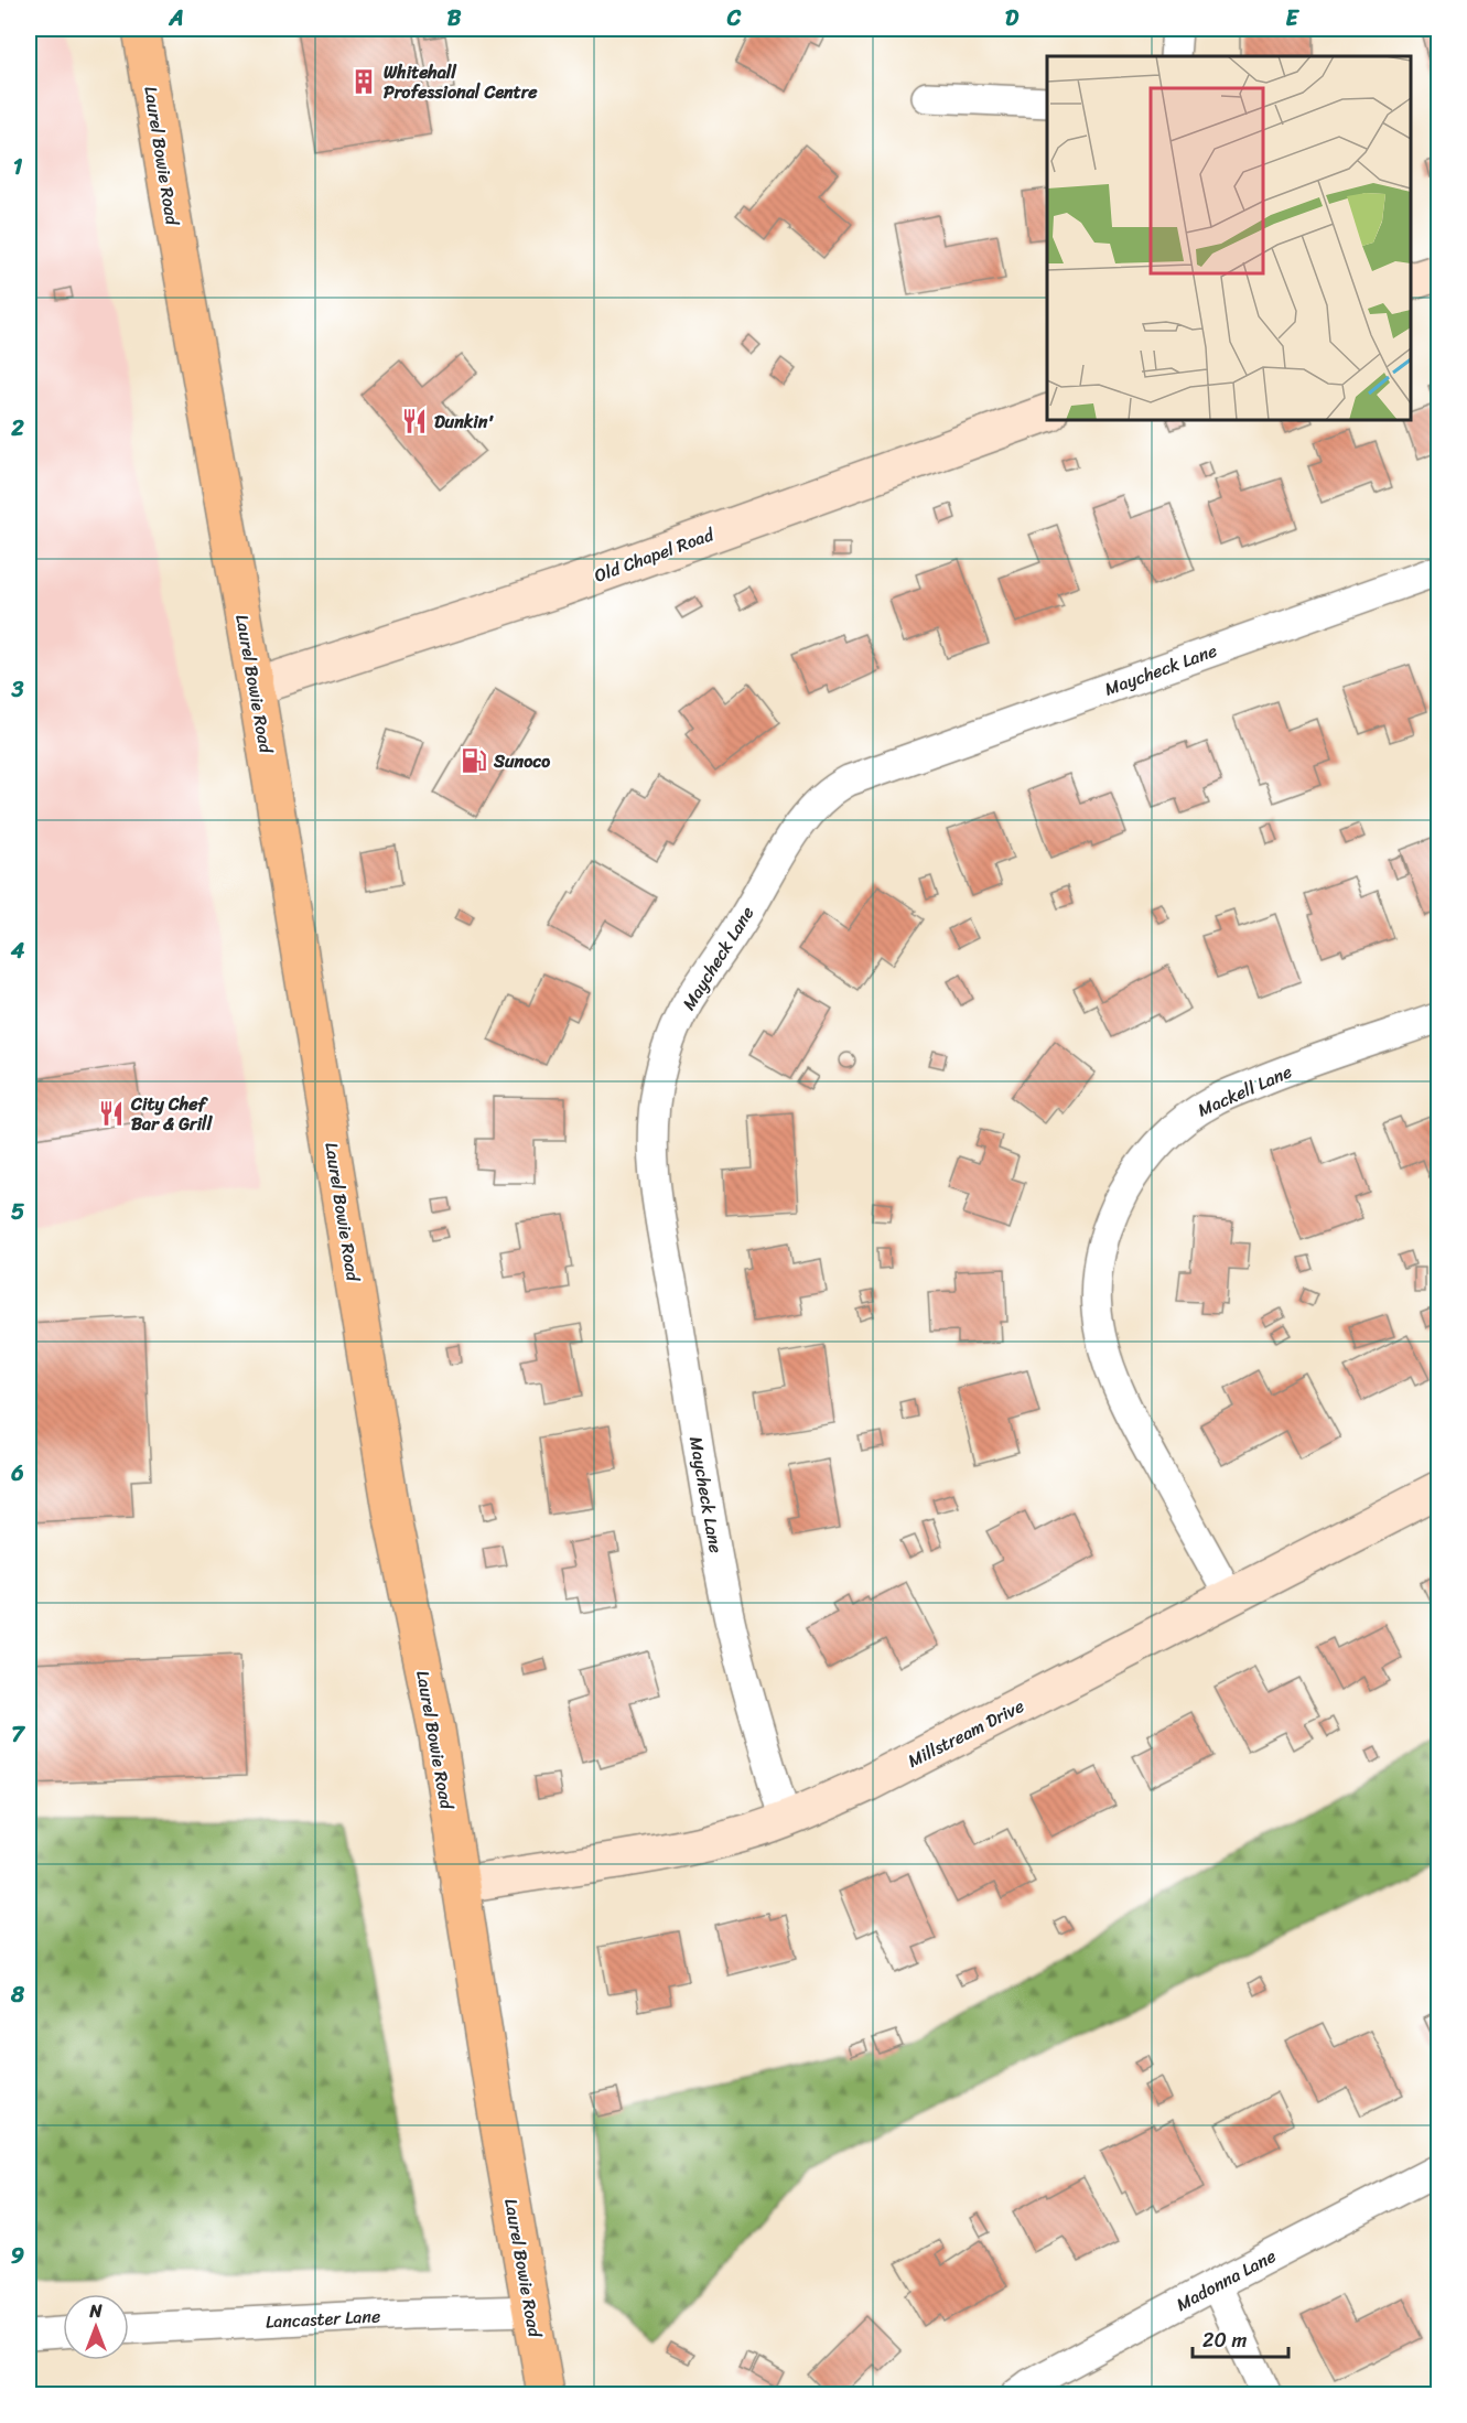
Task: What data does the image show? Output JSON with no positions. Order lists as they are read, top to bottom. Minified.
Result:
{"streets":{"main road":["Laurel Bowie Road"],"street":["Old Chapel Road","Maycheck Lane","Mackell Lane","Millstream Drive","Madonna Lane","Lancaster Lane"]},"crossings":[["Laurel Bowie Road","Old Chapel Road"],["Laurel Bowie Road","Millstream Drive"],["Laurel Bowie Road","Lancaster Lane"],["Maycheck Lane","Millstream Drive"],["Mackell Lane","Millstream Drive"]],"places":{"building":["Whitehall Professional Centre"],"restaurant":["Dunkin'","City Chef Bar & Grill"],"fuel station":["Sunoco"]},"scale_bar":"20 m","north":"top","grid":{"columns":["A","B","C","D","E"],"rows":["1","2","3","4","5","6","7","8","9"]}}
